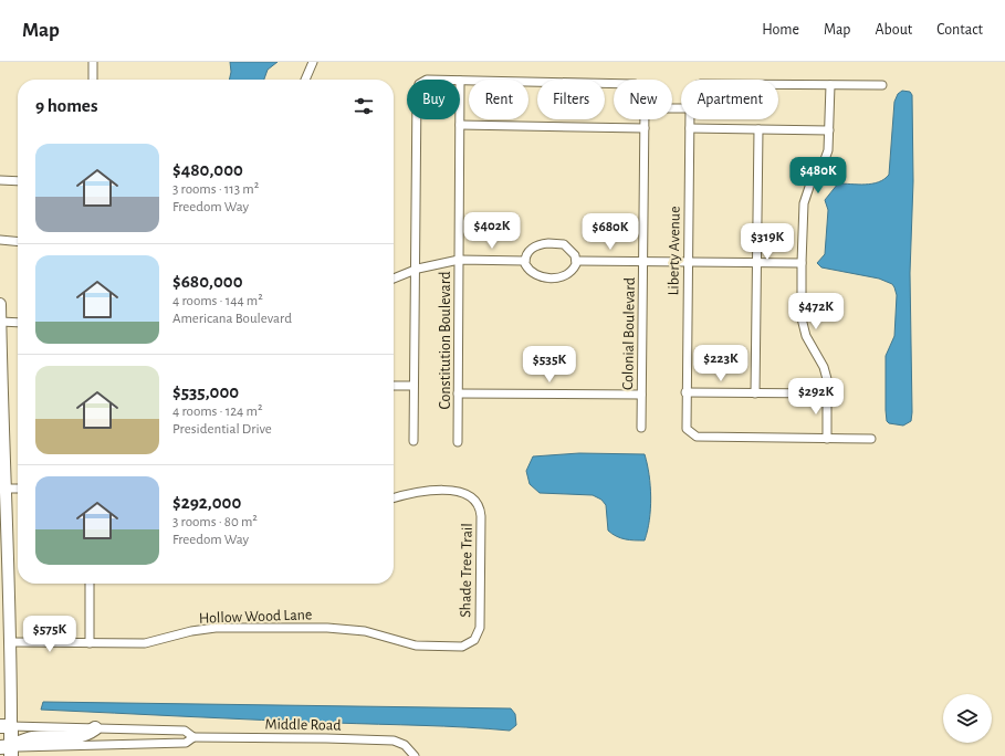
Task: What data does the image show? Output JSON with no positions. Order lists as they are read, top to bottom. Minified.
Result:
{"streets":{"street":["Liberty Avenue","Colonial Boulevard","Constitution Boulevard","Shade Tree Trail","Hollow Wood Lane","Middle Road"]},"crossings":[["Shade Tree Trail","Hollow Wood Lane"]],"page":{"header":"Map","nav":["Home","Map","About","Contact"],"chip":["Buy","Rent","Filters","New","Apartment"],"heading":"9 homes","list":[{"name":"$480,000","note":"3 rooms · 113 m² · Freedom Way"},{"name":"$680,000","note":"4 rooms · 144 m² · Americana Boulevard"},{"name":"$535,000","note":"4 rooms · 124 m² · Presidential Drive"},{"name":"$292,000","note":"3 rooms · 80 m² · Freedom Way"}],"price":["$480K","$402K","$680K","$319K","$472K","$223K","$535K","$292K","$575K"]}}
